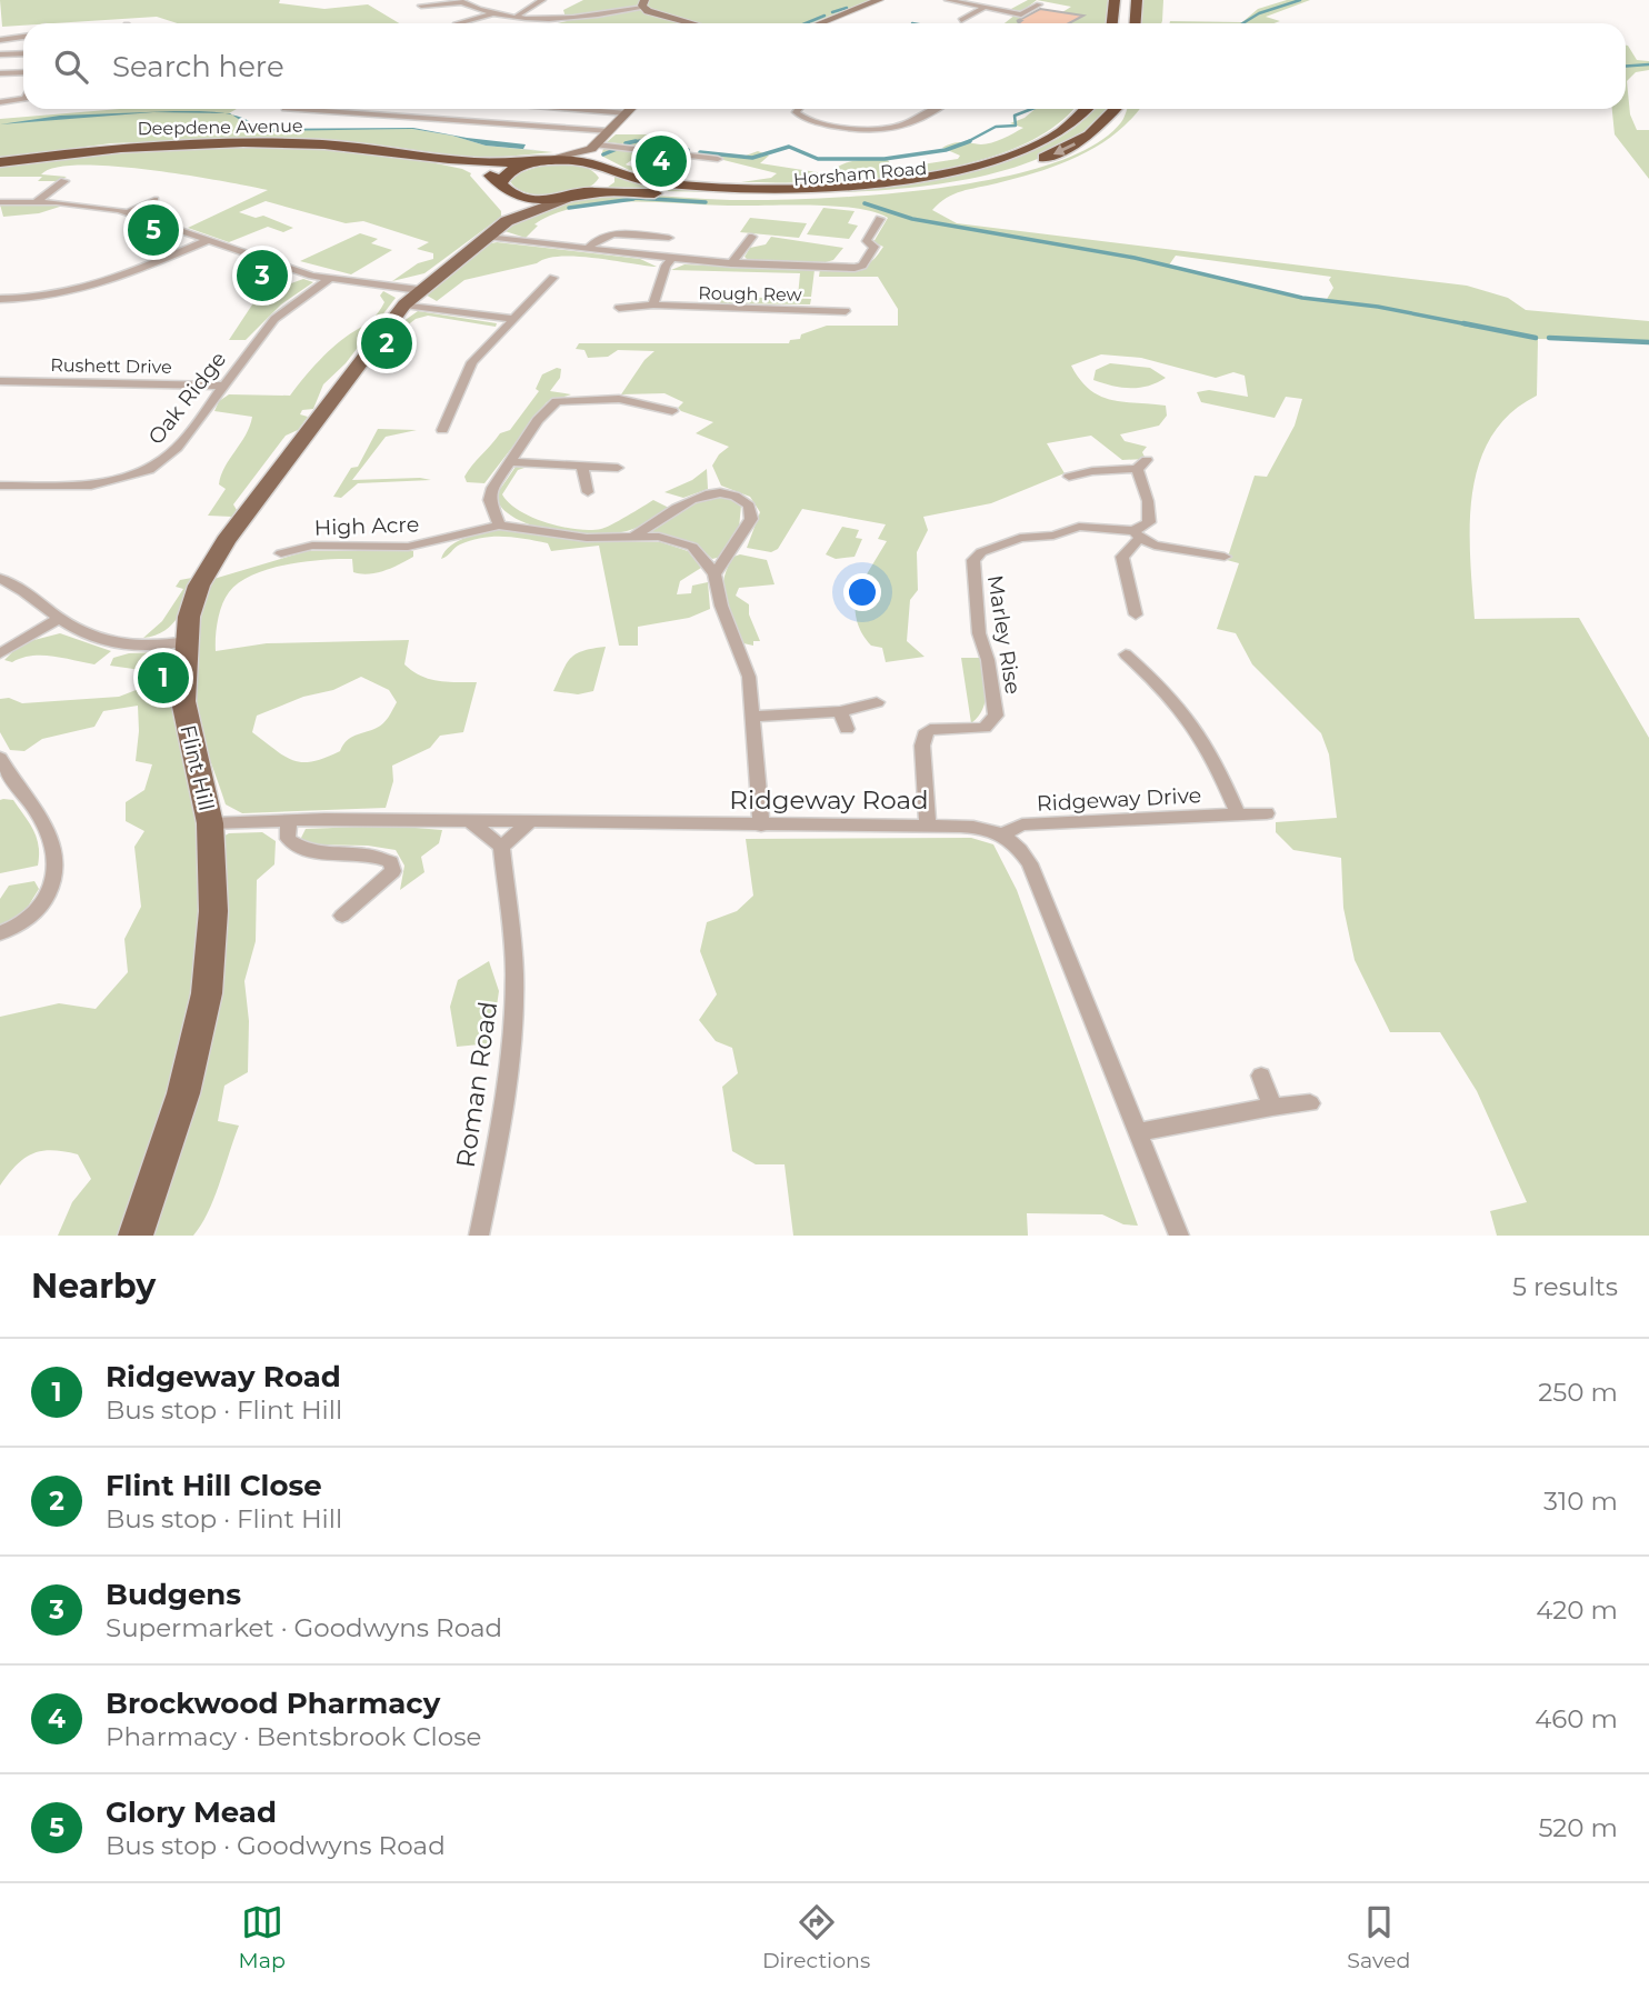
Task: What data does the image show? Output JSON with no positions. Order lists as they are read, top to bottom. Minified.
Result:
{"streets":{"highway":["Deepdene Avenue","Horsham Road"],"main road":["Flint Hill"],"street":["Rough Rew","Rushett Drive","Oak Ridge","High Acre","Marley Rise","Ridgeway Drive","Ridgeway Road","Roman Road"]},"crossings":[["Deepdene Avenue","Horsham Road"],["Horsham Road","Flint Hill"],["Rough Rew","Flint Hill"],["Rushett Drive","Oak Ridge"],["High Acre","Ridgeway Road"],["Marley Rise","Ridgeway Road"],["Flint Hill","Ridgeway Road"],["Ridgeway Drive","Ridgeway Road"]],"page":{"search":"Search here","pins":["4","5","3","2","1"],"heading":["Nearby","5 results"],"list":[{"mark":"1","name":"Ridgeway Road","note":"Bus stop · Flint Hill","value":"250 m"},{"mark":"2","name":"Flint Hill Close","note":"Bus stop · Flint Hill","value":"310 m"},{"mark":"3","name":"Budgens","note":"Supermarket · Goodwyns Road","value":"420 m"},{"mark":"4","name":"Brockwood Pharmacy","note":"Pharmacy · Bentsbrook Close","value":"460 m"},{"mark":"5","name":"Glory Mead","note":"Bus stop · Goodwyns Road","value":"520 m"}],"nav":["Map","Directions","Saved"]}}
